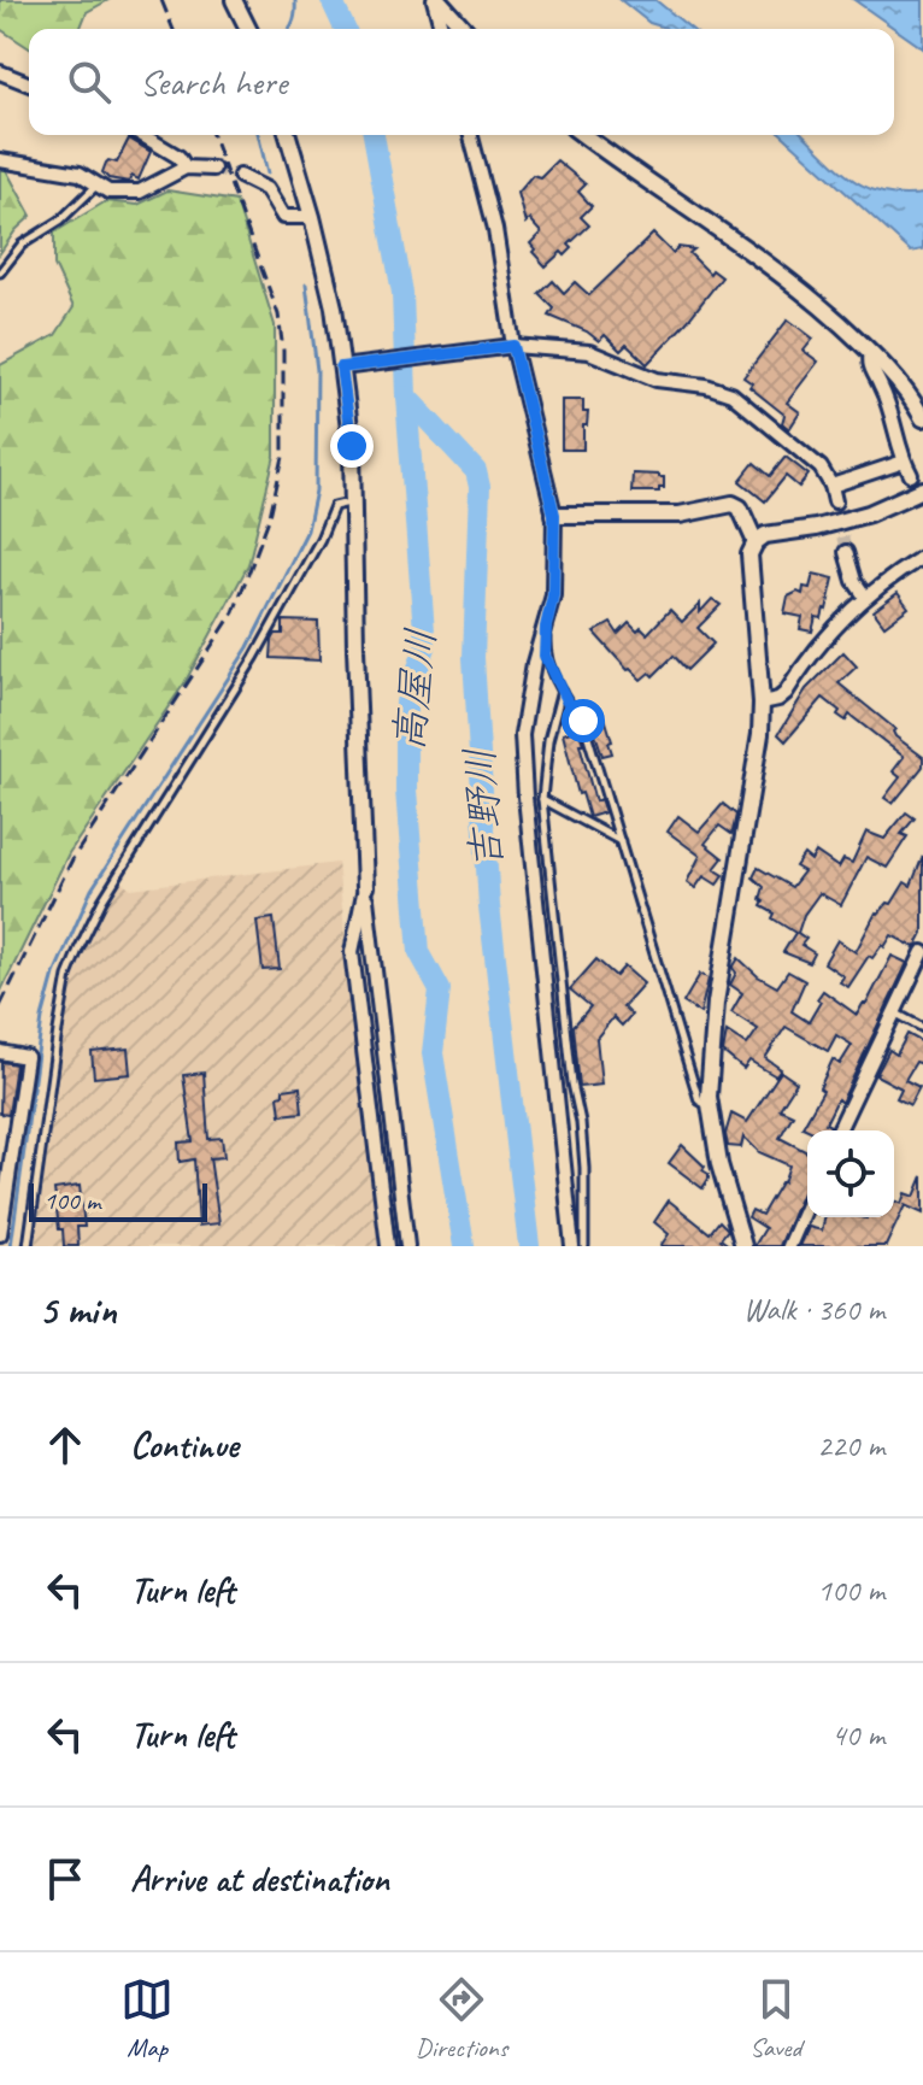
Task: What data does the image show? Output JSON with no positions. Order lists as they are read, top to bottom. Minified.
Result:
{"water":["高屋川","吉野川"],"scale_bar":"100 m","page":{"search":"Search here","scale":"100 m","heading":["5 min","Walk · 360 m"],"list":[["Continue","220 m"],["Turn left","100 m"],["Turn left","40 m"],"Arrive at destination"],"nav":["Map","Directions","Saved"]}}
